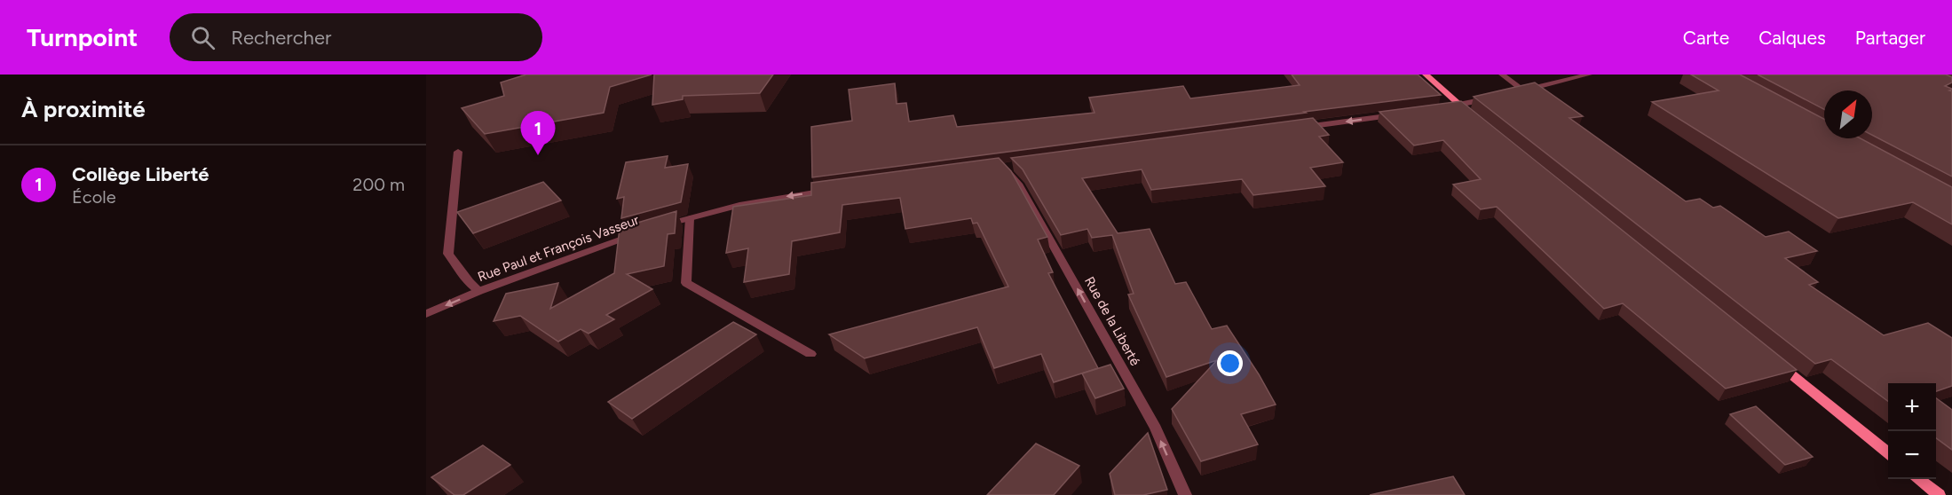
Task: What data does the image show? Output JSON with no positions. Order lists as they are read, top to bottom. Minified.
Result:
{"streets":{"street":["Rue Paul et François Vasseur","Rue de la Liberté"]},"one_way":["Rue Paul et François Vasseur","Rue de la Liberté"],"north":"top right","page":{"header":"Turnpoint","search":"Rechercher","nav":["Carte","Calques","Partager"],"heading":"À proximité","pins":"1","list":[{"mark":"1","name":"Collège Liberté","note":"École","value":"200 m"}],"map_buttons":["+","−"]}}
